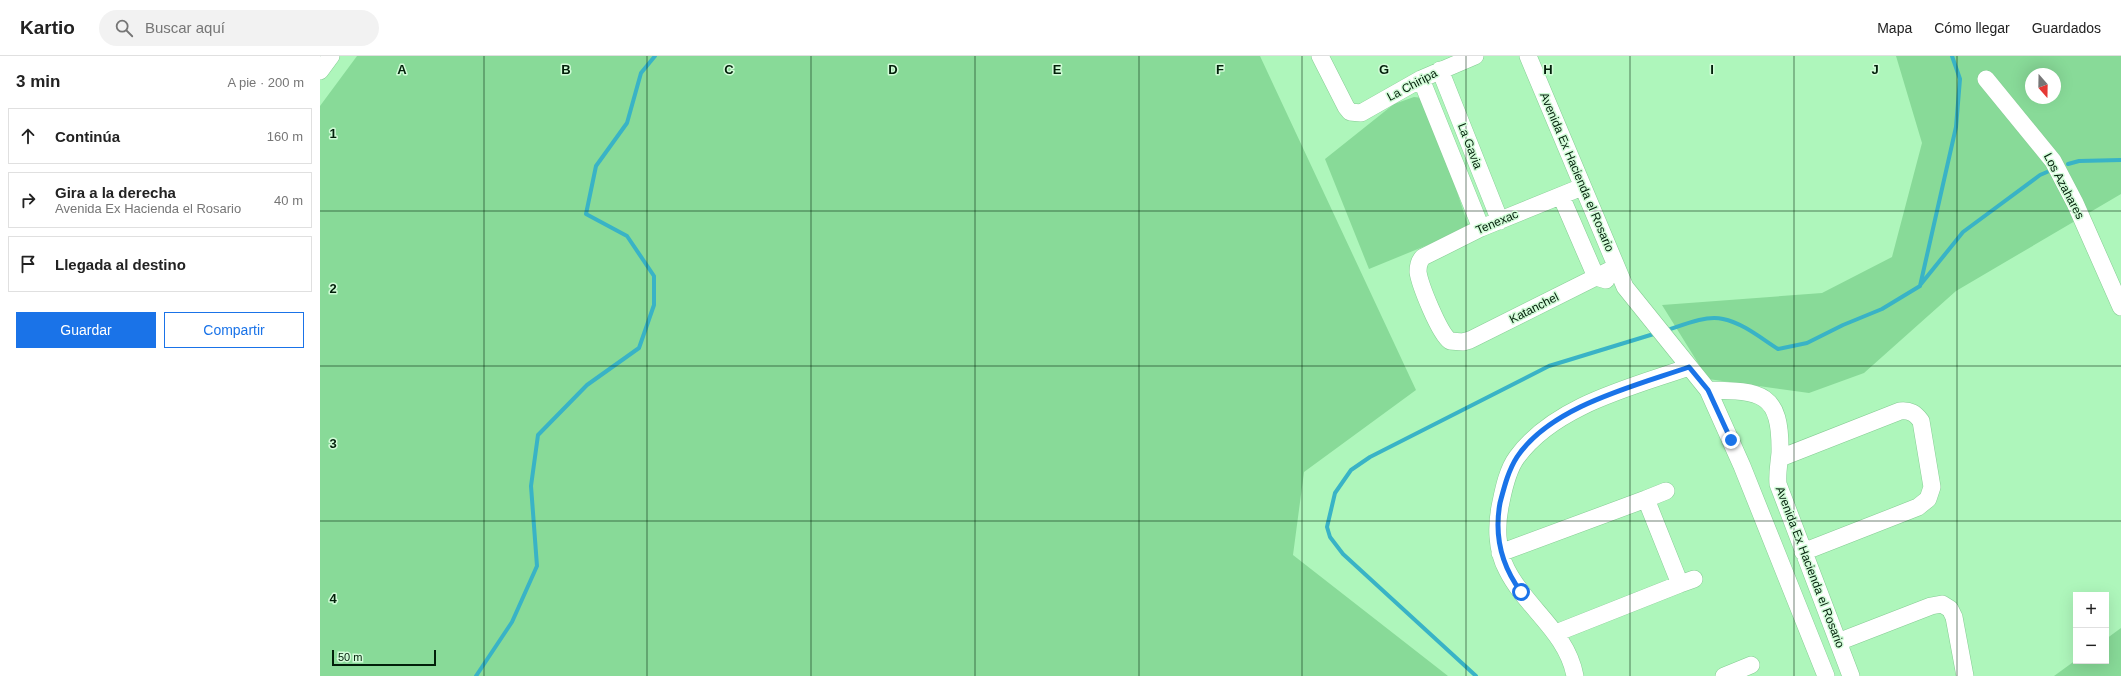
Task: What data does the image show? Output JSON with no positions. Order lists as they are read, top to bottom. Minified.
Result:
{"streets":{"street":["La Chiripa","La Gavia","Avenida Ex Hacienda el Rosario","Los Azahares","Tenexac","Katanchel"]},"crossings":[["La Chiripa","La Gavia"],["La Gavia","Tenexac"],["Avenida Ex Hacienda el Rosario","Tenexac"],["Avenida Ex Hacienda el Rosario","Katanchel"],["Tenexac","Katanchel"]],"scale_bar":"50 m","north":"bottom","page":{"header":"Kartio","search":"Buscar aquí","nav":["Mapa","Cómo llegar","Guardados"],"heading":["3 min","A pie · 200 m"],"list":[["Continúa","160 m"],["Gira a la derecha","Avenida Ex Hacienda el Rosario","40 m"],"Llegada al destino"],"buttons":["Guardar","Compartir"],"map_buttons":["+","−"],"scale":"50 m"},"grid":{"columns":["A","B","C","D","E","F","G","H","I","J"],"rows":["1","2","3","4"]}}
